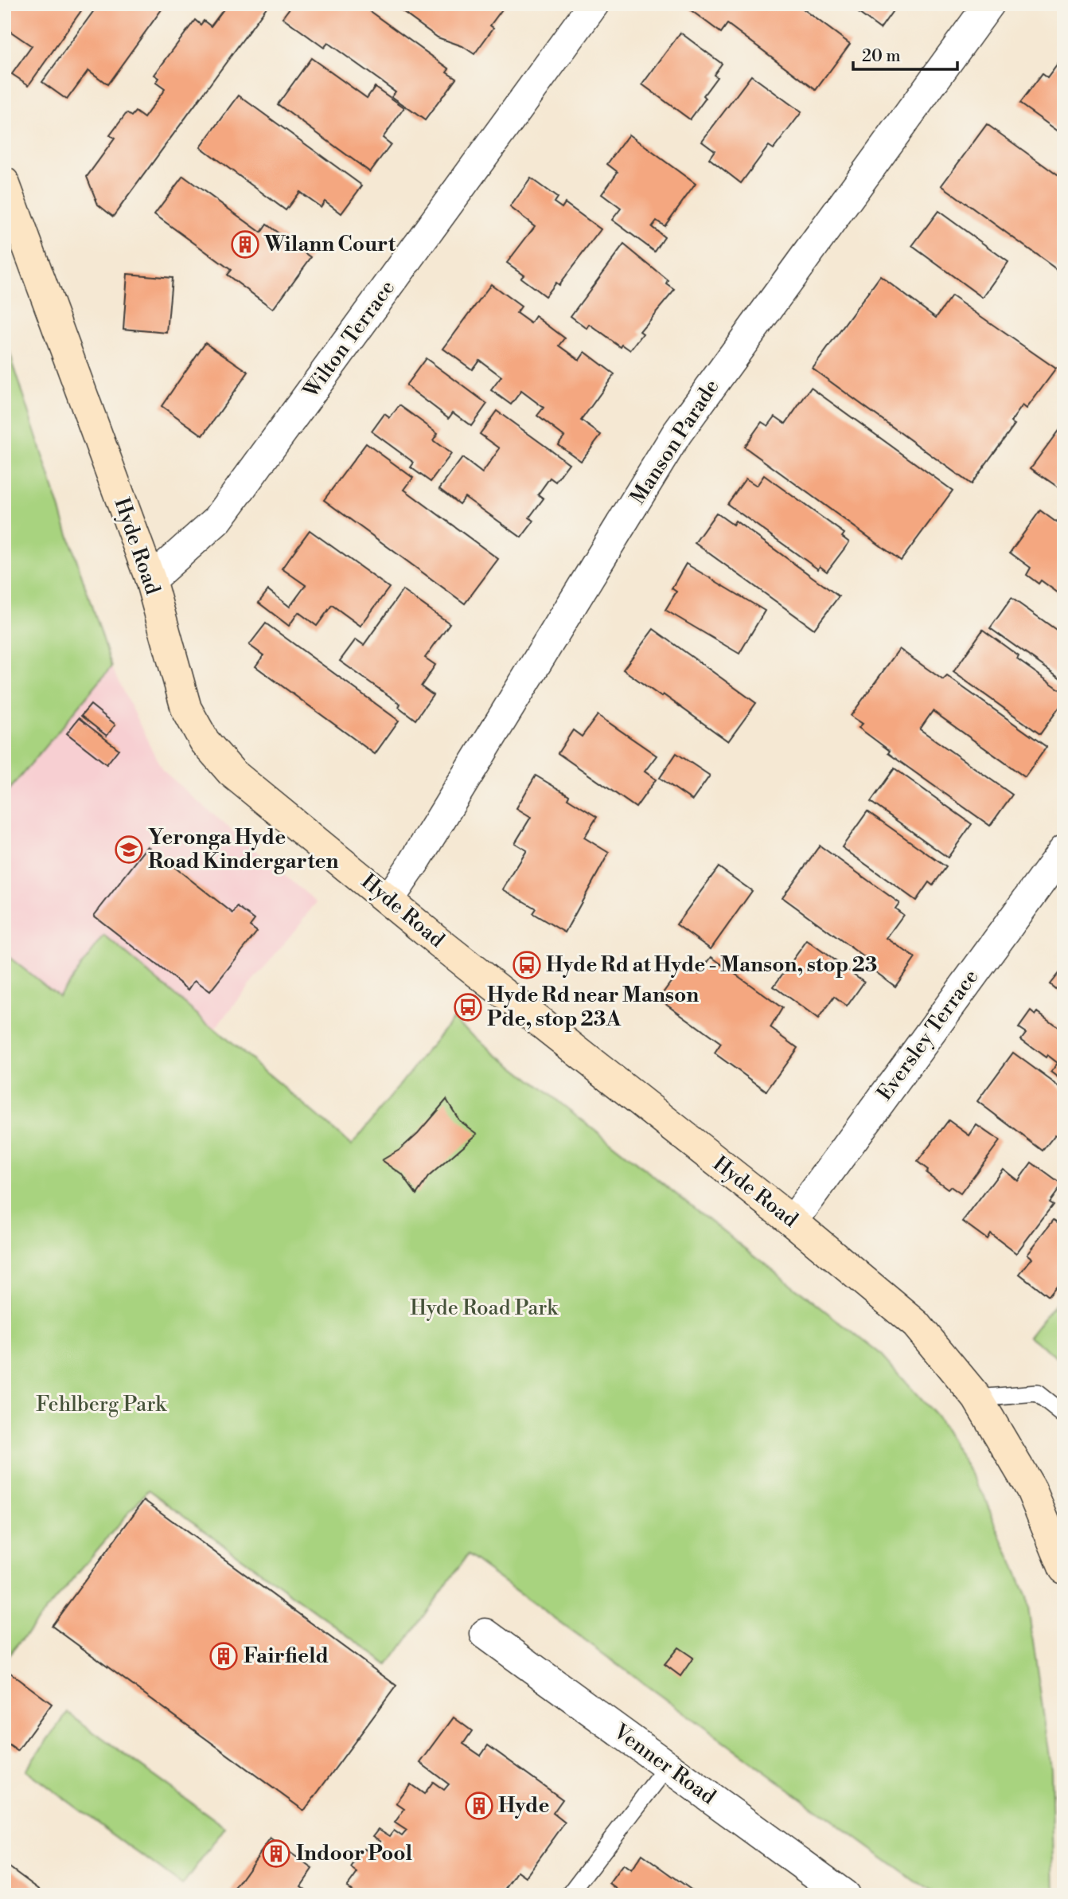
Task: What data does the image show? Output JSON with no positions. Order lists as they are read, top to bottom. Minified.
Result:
{"streets":{"street":["Wilton Terrace","Manson Parade","Hyde Road","Eversley Terrace","Venner Road"]},"crossings":[["Wilton Terrace","Hyde Road"],["Manson Parade","Hyde Road"],["Hyde Road","Eversley Terrace"]],"parks":["Hyde Road Park","Fehlberg Park"],"places":{"building":["Wilann Court","Fairfield","Hyde","Indoor Pool"],"school or university":["Yeronga Hyde Road Kindergarten"],"bus stop":["Hyde Rd at Hyde - Manson, stop 23","Hyde Rd near Manson Pde, stop 23A"]},"scale_bar":"20 m"}
